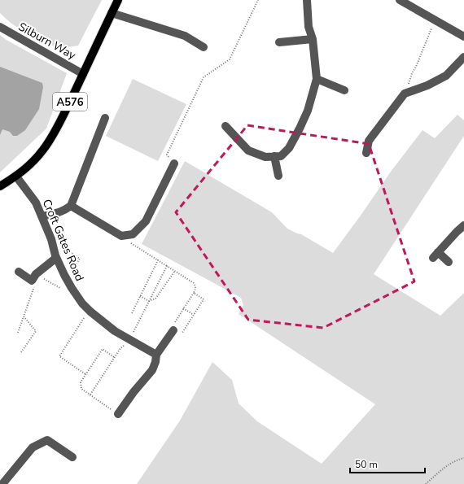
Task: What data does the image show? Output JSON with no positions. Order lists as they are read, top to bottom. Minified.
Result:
{"streets":{"main road":["A576"],"street":["Silburn Way","Croft Gates Road"]},"crossings":[["Silburn Way","A576"],["A576","Croft Gates Road"]],"scale_bar":"50 m"}
